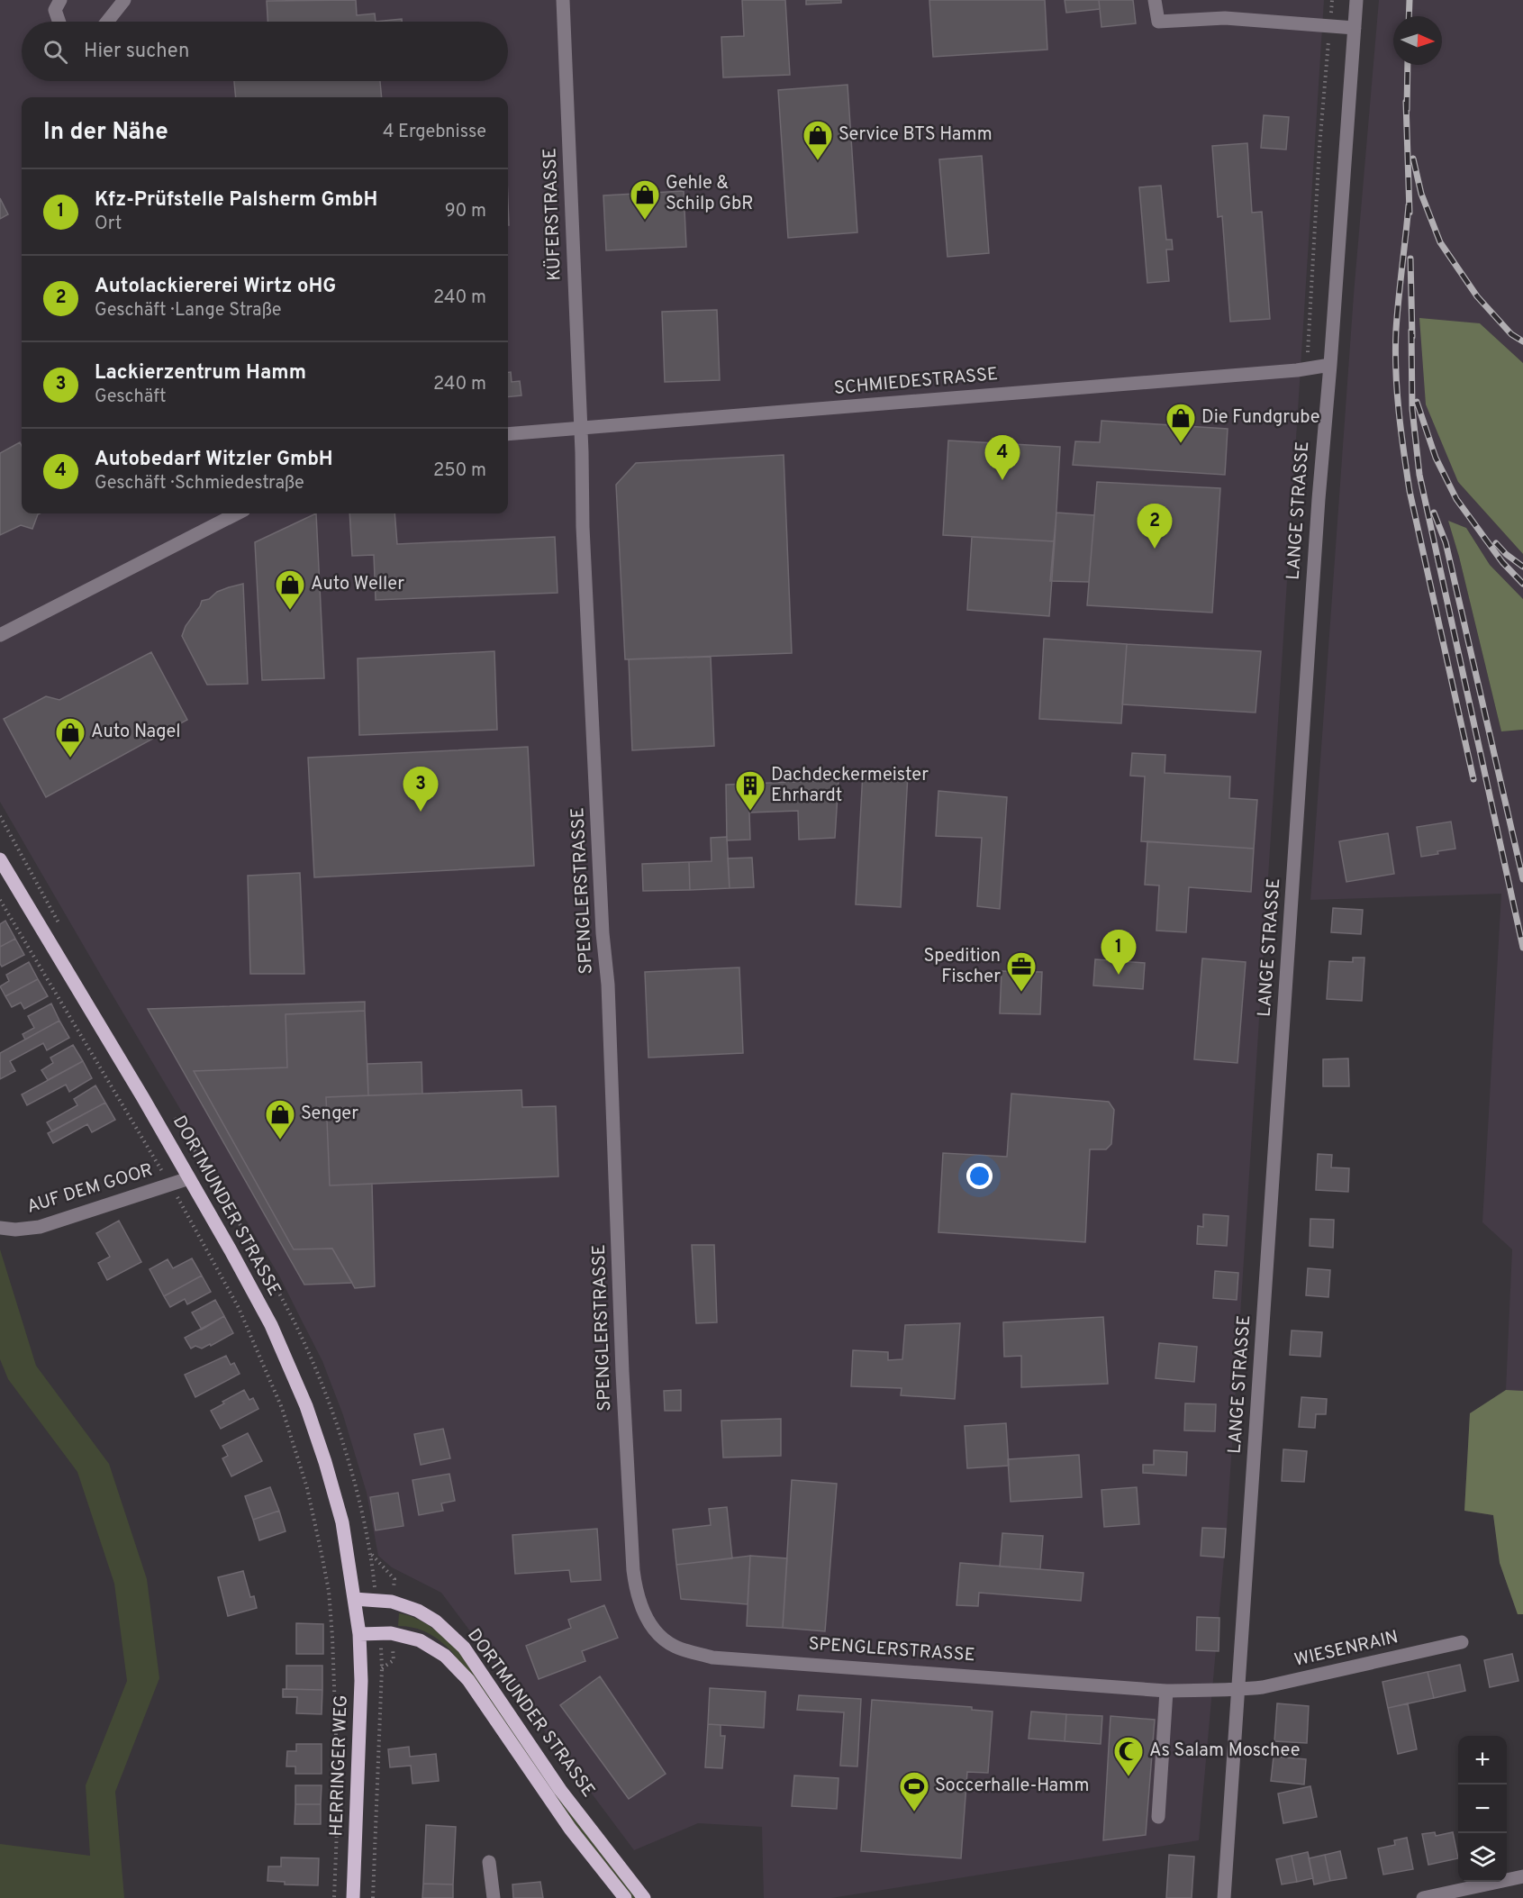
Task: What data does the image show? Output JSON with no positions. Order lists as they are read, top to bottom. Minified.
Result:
{"streets":{"main road":["DORTMUNDER STRASSE","HERRINGER WEG"],"street":["KÜFERSTRASSE","SCHMIEDESTRASSE","LANGE STRASSE","SPENGLERSTRASSE","AUF DEM GOOR","WIESENRAIN"]},"crossings":[["KÜFERSTRASSE","SCHMIEDESTRASSE"],["KÜFERSTRASSE","SPENGLERSTRASSE"],["SCHMIEDESTRASSE","LANGE STRASSE"],["SCHMIEDESTRASSE","SPENGLERSTRASSE"],["LANGE STRASSE","SPENGLERSTRASSE"],["LANGE STRASSE","WIESENRAIN"],["SPENGLERSTRASSE","WIESENRAIN"],["AUF DEM GOOR","DORTMUNDER STRASSE"],["DORTMUNDER STRASSE","HERRINGER WEG"]],"places":{"shop":["Service BTS Hamm","Gehle & Schilp GbR","Die Fundgrube","Auto Weller","Auto Nagel","Senger"],"building":["Dachdeckermeister Ehrhardt"],"office":["Spedition Fischer"],"mosque":["As Salam Moschee"],"sports":["Soccerhalle-Hamm"]},"north":"right","page":{"search":"Hier suchen","heading":["In der Nähe","4 Ergebnisse"],"list":[{"mark":"1","name":"Kfz-Prüfstelle Palsherm GmbH","note":"Ort","value":"90 m"},{"mark":"2","name":"Autolackiererei Wirtz oHG","note":"Geschäft · Lange Straße","value":"240 m"},{"mark":"3","name":"Lackierzentrum Hamm","note":"Geschäft","value":"240 m"},{"mark":"4","name":"Autobedarf Witzler GmbH","note":"Geschäft · Schmiedestraße","value":"250 m"}],"pins":["4","2","3","1"],"map_buttons":["+","−"]}}
